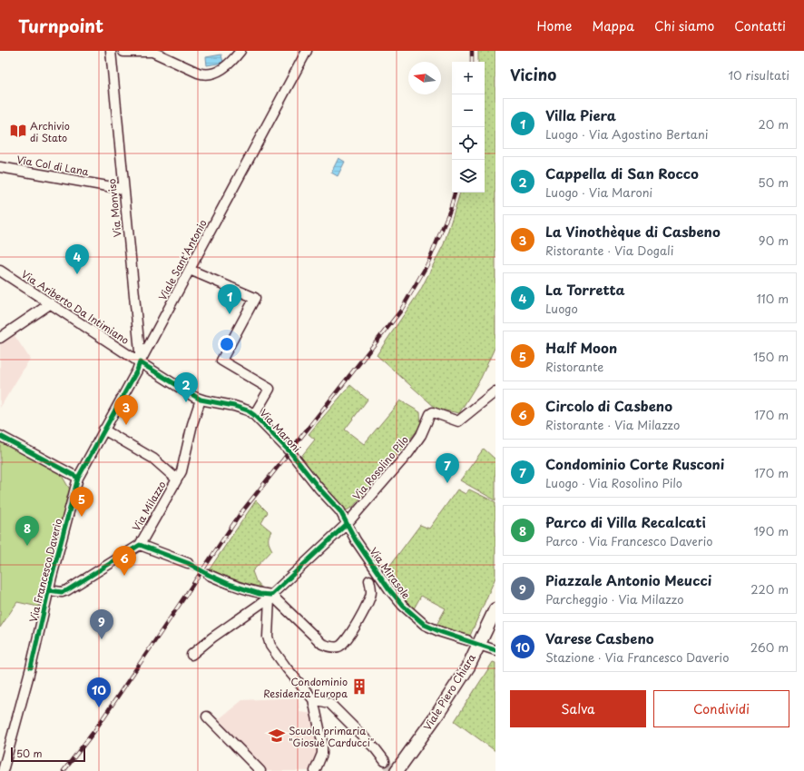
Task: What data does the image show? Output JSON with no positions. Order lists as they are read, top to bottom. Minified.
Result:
{"streets":{"street":["Via Col di Lana","Via Monviso","Viale Sant'Antonio","Via Ariberto Da Intimiano","Via Maroni","Via Rosolino Pilo","Via Milazzo","Via Francesco Daverio","Via Mirasole","Viale Piero Chiara"]},"crossings":[["Via Col di Lana","Via Monviso"],["Via Monviso","Viale Sant'Antonio"],["Via Monviso","Via Ariberto Da Intimiano"],["Via Monviso","Via Maroni"],["Viale Sant'Antonio","Via Ariberto Da Intimiano"],["Viale Sant'Antonio","Via Maroni"],["Viale Sant'Antonio","Via Francesco Daverio"],["Via Ariberto Da Intimiano","Via Maroni"],["Via Maroni","Via Rosolino Pilo"],["Via Maroni","Via Milazzo"],["Via Maroni","Via Mirasole"],["Via Rosolino Pilo","Via Mirasole"],["Via Milazzo","Via Francesco Daverio"]],"places":{"library":["Archivio di Stato"],"building":["Condominio Residenza Europa"],"school or university":["Scuola primaria \"Giosuè Carducci\""]},"scale_bar":"50 m","north":"left","page":{"header":"Turnpoint","nav":["Home","Mappa","Chi siamo","Contatti"],"heading":["Vicino","10 risultati"],"map_buttons":["+","−"],"list":[{"mark":"1","name":"Villa Piera","note":"Luogo · Via Agostino Bertani","value":"20 m"},{"mark":"2","name":"Cappella di San Rocco","note":"Luogo · Via Maroni","value":"50 m"},{"mark":"3","name":"La Vinothèque di Casbeno","note":"Ristorante · Via Dogali","value":"90 m"},{"mark":"4","name":"La Torretta","note":"Luogo","value":"110 m"},{"mark":"5","name":"Half Moon","note":"Ristorante","value":"150 m"},{"mark":"6","name":"Circolo di Casbeno","note":"Ristorante · Via Milazzo","value":"170 m"},{"mark":"7","name":"Condominio Corte Rusconi","note":"Luogo · Via Rosolino Pilo","value":"170 m"},{"mark":"8","name":"Parco di Villa Recalcati","note":"Parco · Via Francesco Daverio","value":"190 m"},{"mark":"9","name":"Piazzale Antonio Meucci","note":"Parcheggio · Via Milazzo","value":"220 m"},{"mark":"10","name":"Varese Casbeno","note":"Stazione · Via Francesco Daverio","value":"260 m"}],"pins":["4","1","2","3","7","5","8","6","9","10"],"buttons":["Salva","Condividi"],"scale":"50 m"}}
